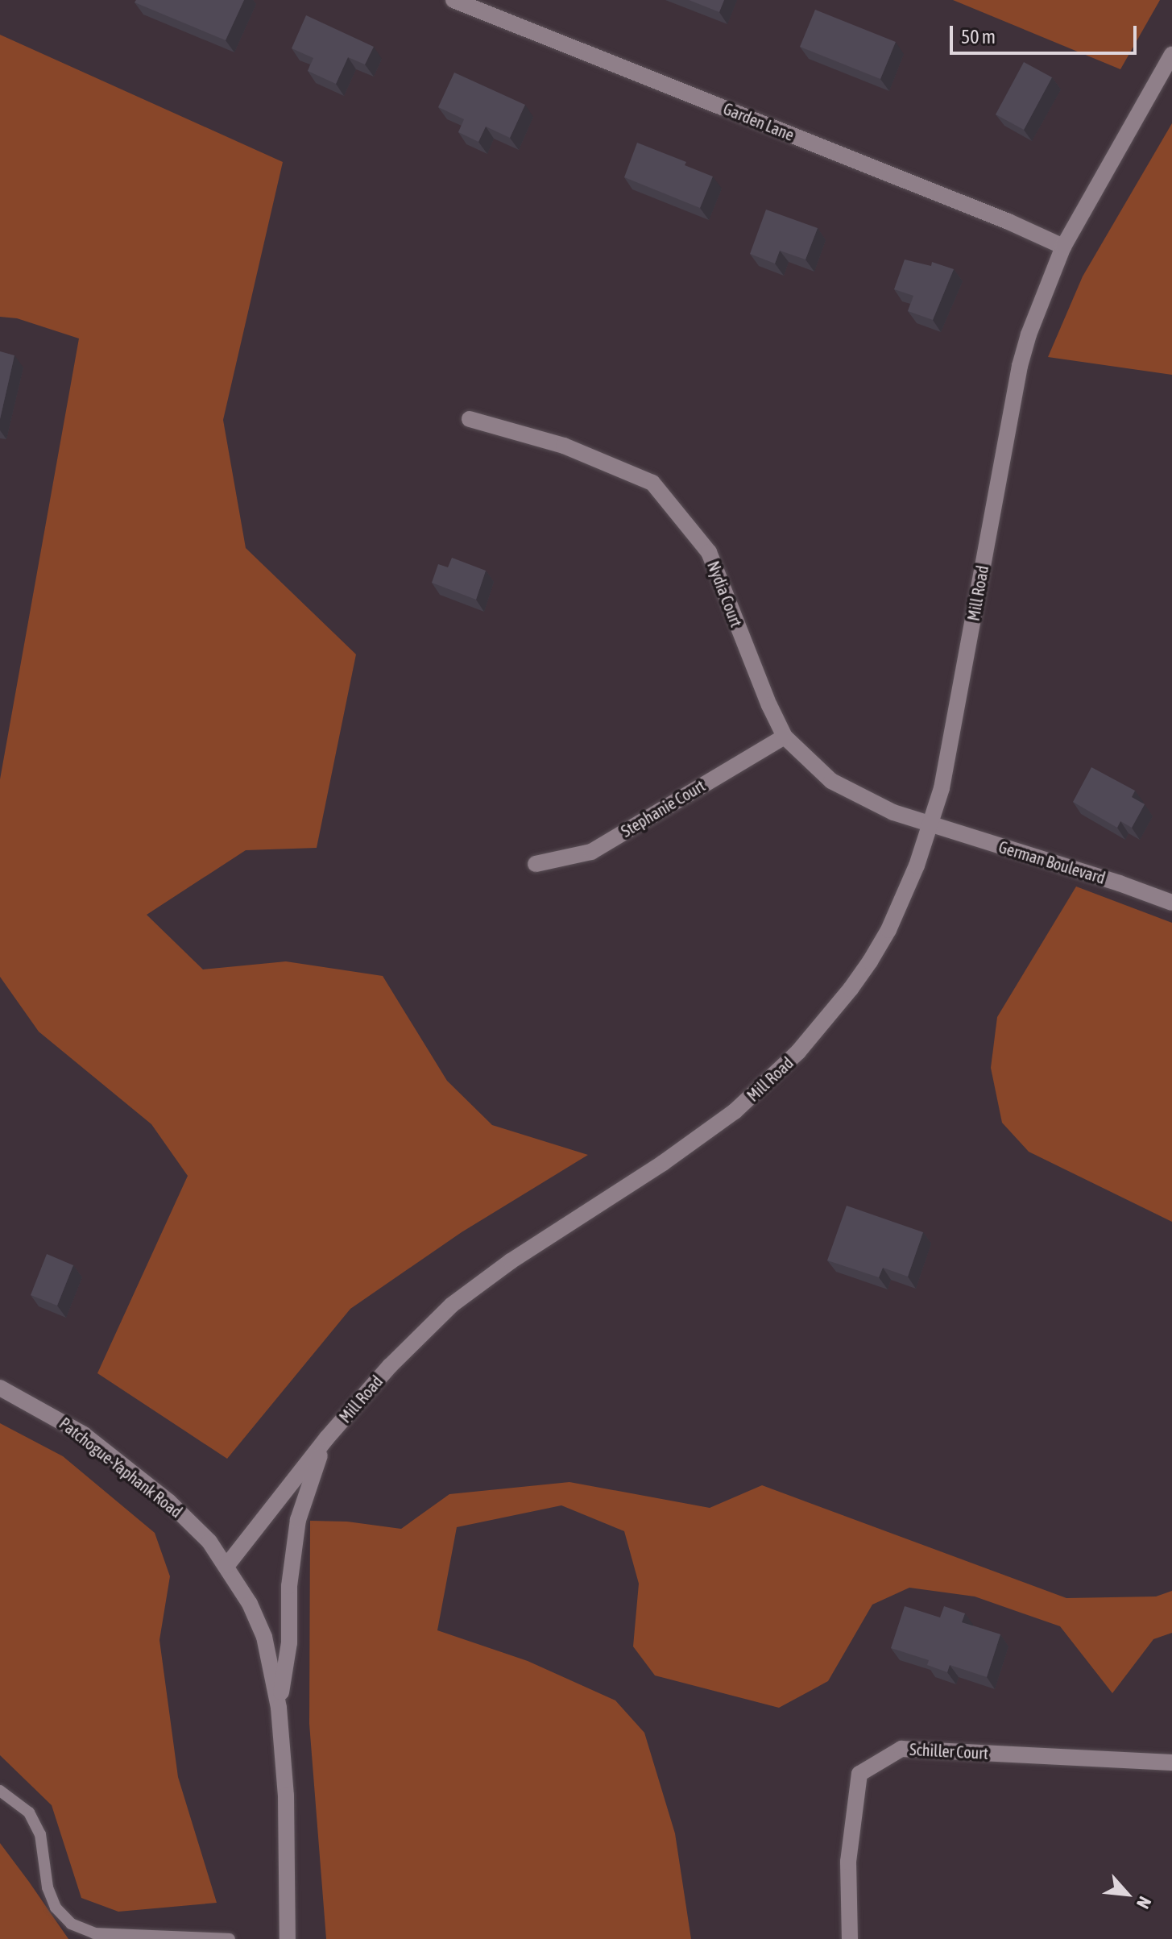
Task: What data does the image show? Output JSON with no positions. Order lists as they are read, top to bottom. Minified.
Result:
{"streets":{"main road":["Garden Lane","Mill Road","Nydia Court","Stephanie Court","German Boulevard","Patchogue-Yaphank Road","Schiller Court"]},"crossings":[["Garden Lane","Mill Road"],["Mill Road","Nydia Court"],["Mill Road","German Boulevard"],["Mill Road","Patchogue-Yaphank Road"],["Nydia Court","Stephanie Court"],["Nydia Court","German Boulevard"]],"scale_bar":"50 m","north":"bottom right"}
